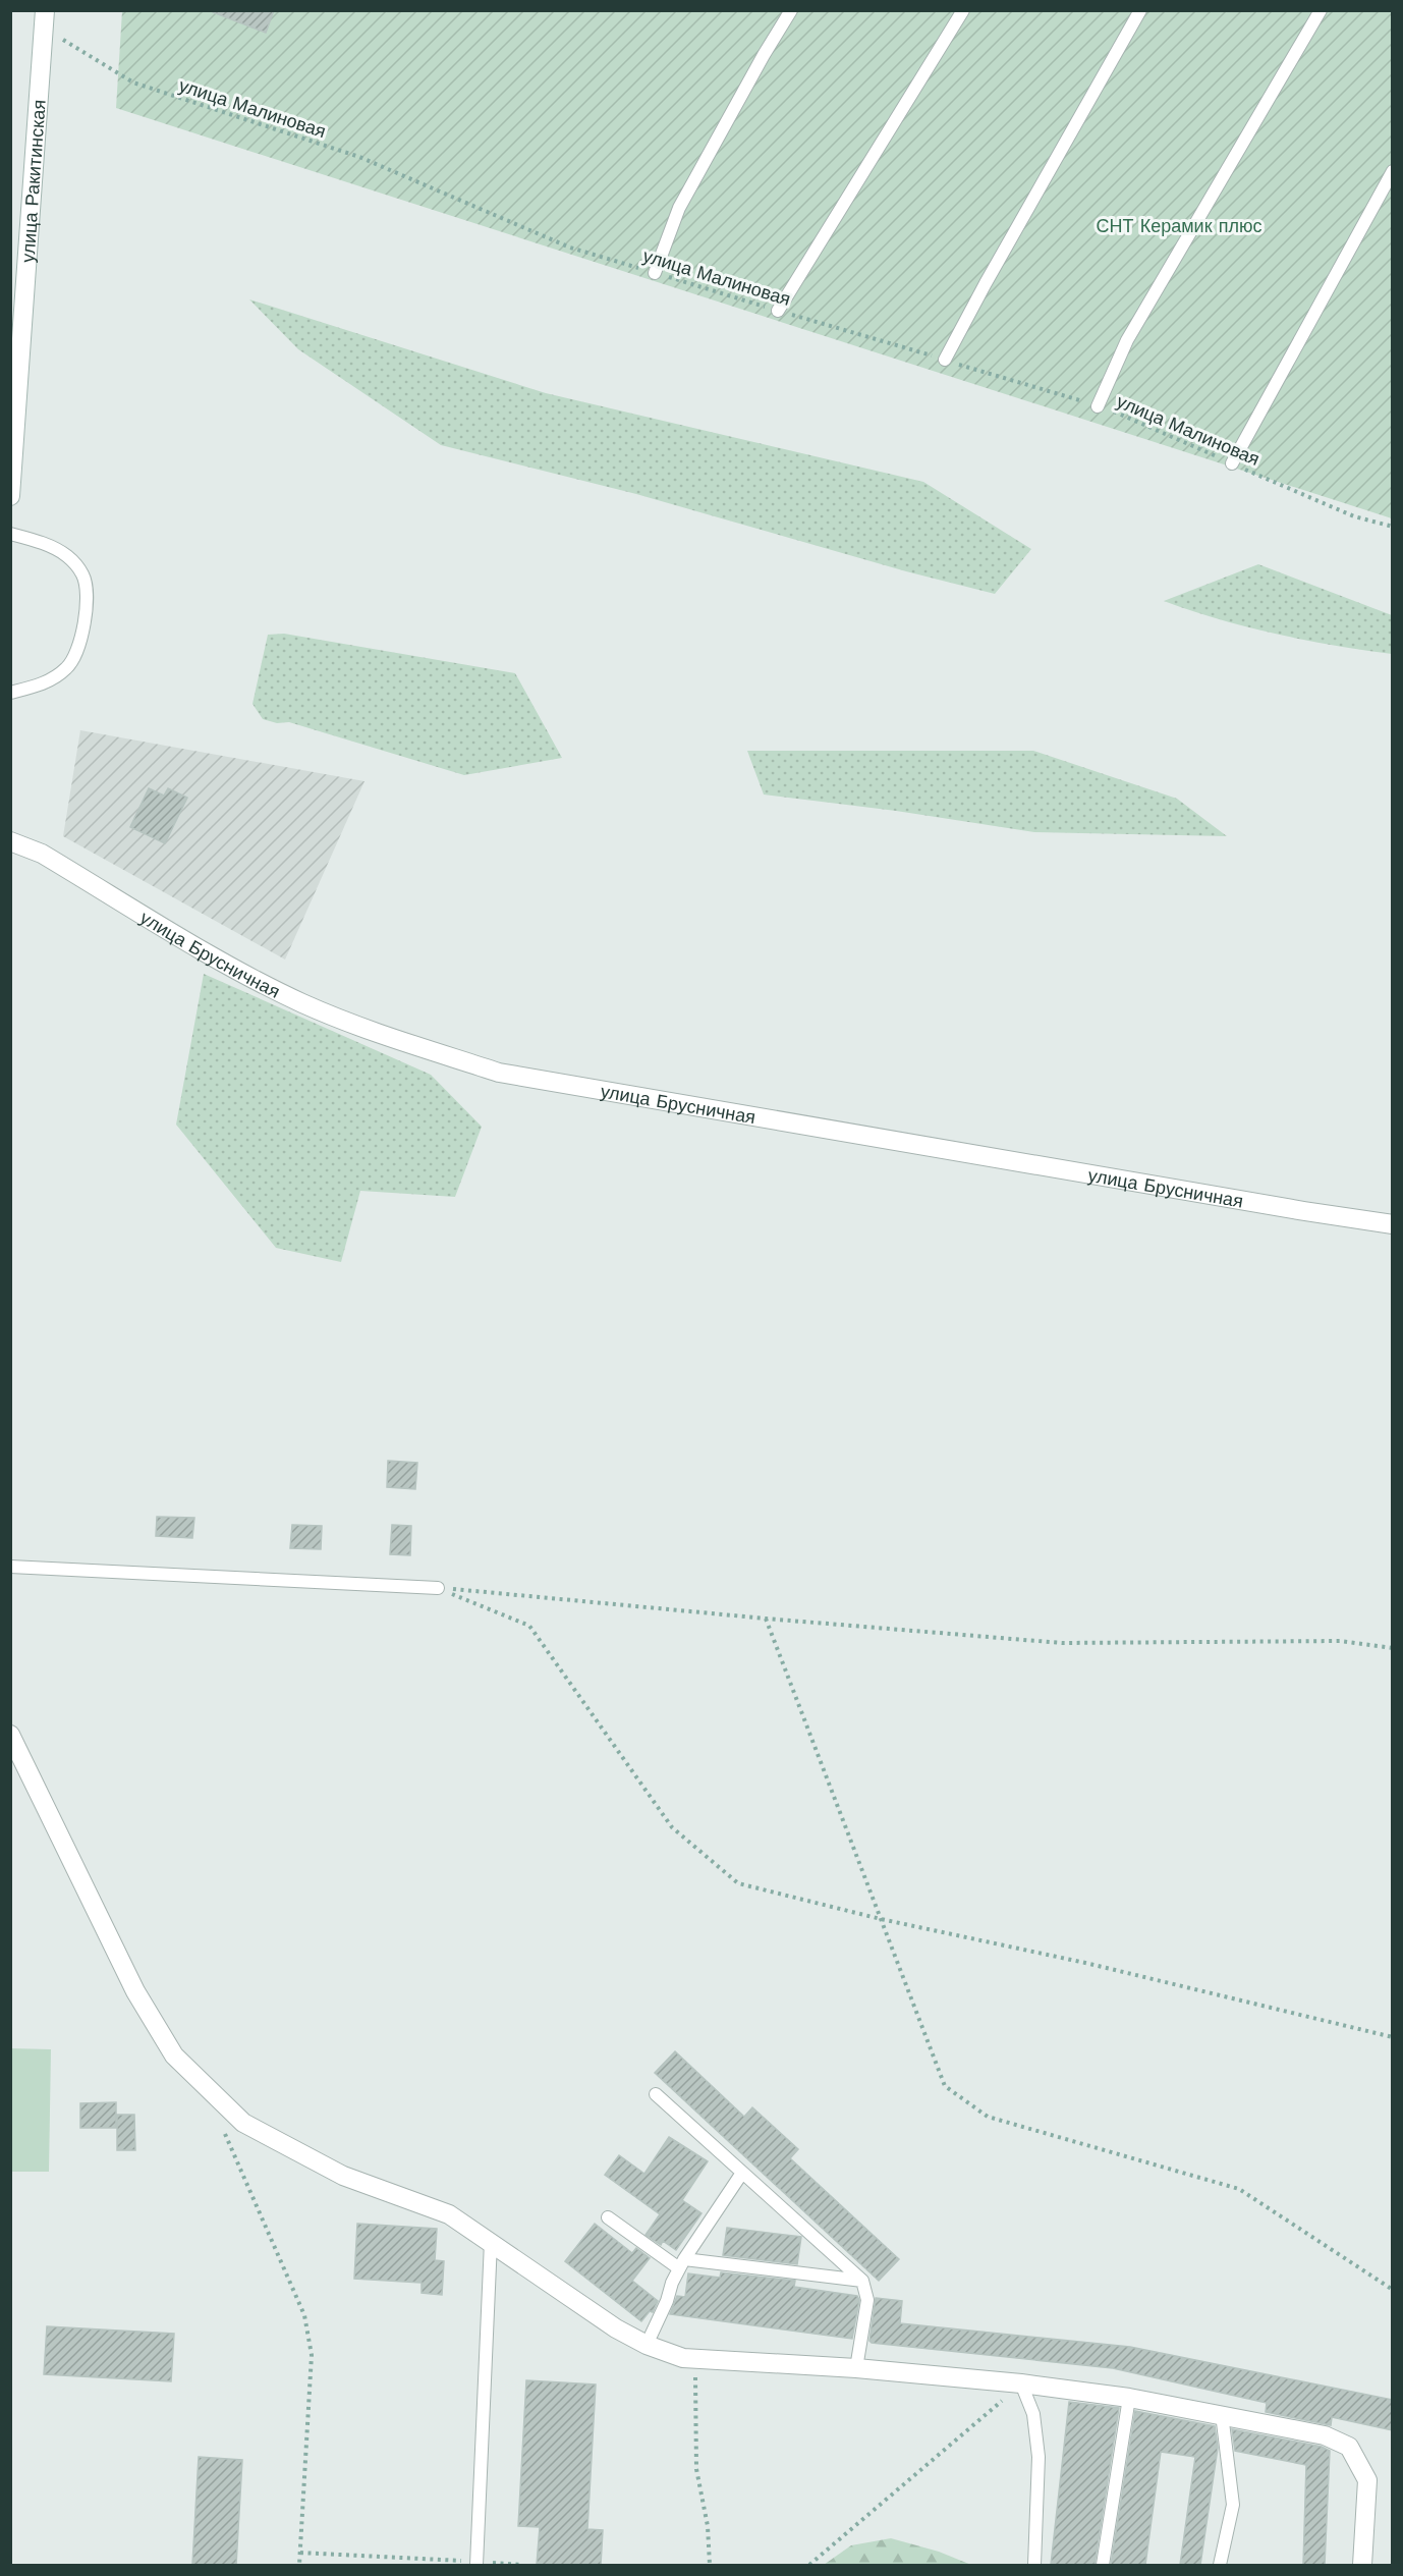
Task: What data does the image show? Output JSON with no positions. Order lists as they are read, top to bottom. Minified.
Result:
{"streets":{"street":["улица Ракитинская","улица Брусничная"],"path":["улица Малиновая"]},"crossings":[["улица Малиновая","улица Ракитинская"]],"parks":["СНТ Керамик плюс"]}
